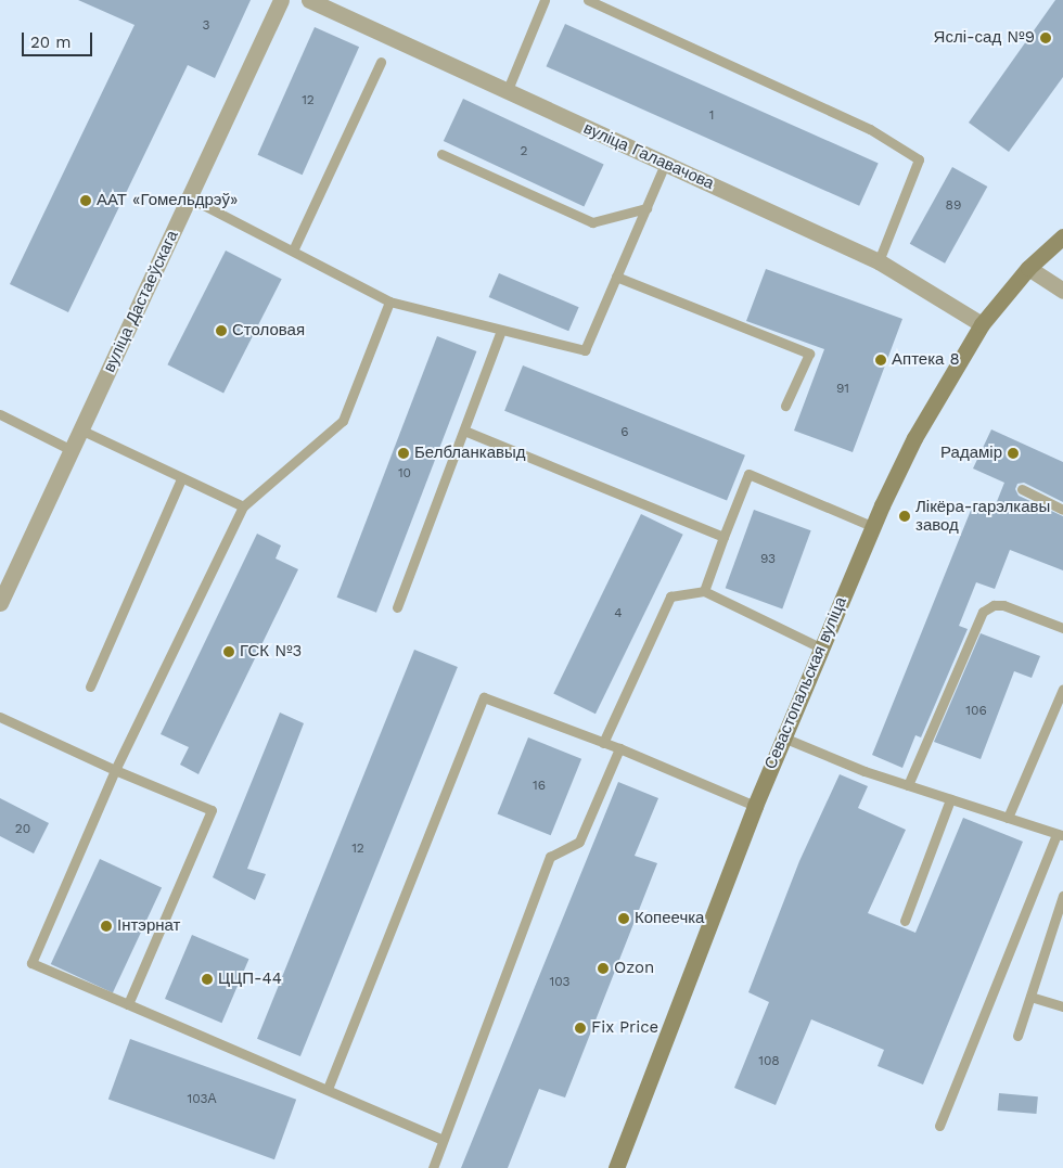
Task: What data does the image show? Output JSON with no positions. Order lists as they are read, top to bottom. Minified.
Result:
{"streets":{"street":["вуліца Галавачова","вуліца Дастаеўскага","Севастопальская вуліца"]},"crossings":[["вуліца Галавачова","Севастопальская вуліца"]],"places":["Яслі-сад №9","ААТ «Гомельдрэў»","Столовая","Аптека 8","Белбланкавыд","Радамір","Лікёра-гарэлкавы завод","ГСК №3","Копеечка","Інтэрнат","Ozon","ЦЦП-44","Fix Price"],"house_numbers":["3","12","1","2","89","91","6","10","93","4","106","16","20","12","103","108","103А"],"scale_bar":"20 m"}
